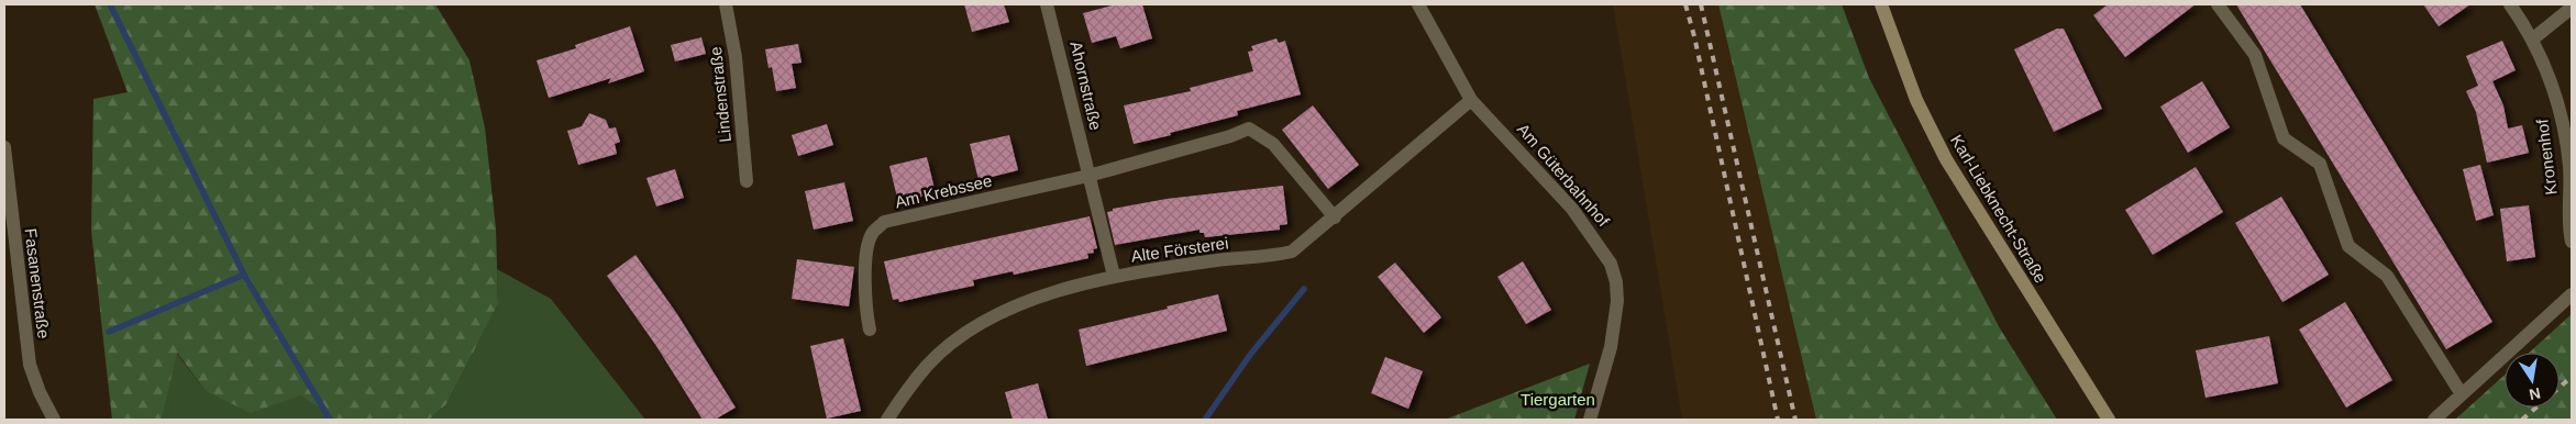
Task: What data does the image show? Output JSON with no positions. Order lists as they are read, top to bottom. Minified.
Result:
{"streets":{"street":["Ahornstraße","Lindenstraße","Kronenhof","Am Güterbahnhof","Am Krebssee","Karl-Liebknecht-Straße","Alte Försterei","Fasanenstraße"]},"crossings":[["Ahornstraße","Am Krebssee"],["Am Güterbahnhof","Alte Försterei"],["Am Krebssee","Alte Försterei"]],"parks":["Tiergarten"],"north":"bottom"}
